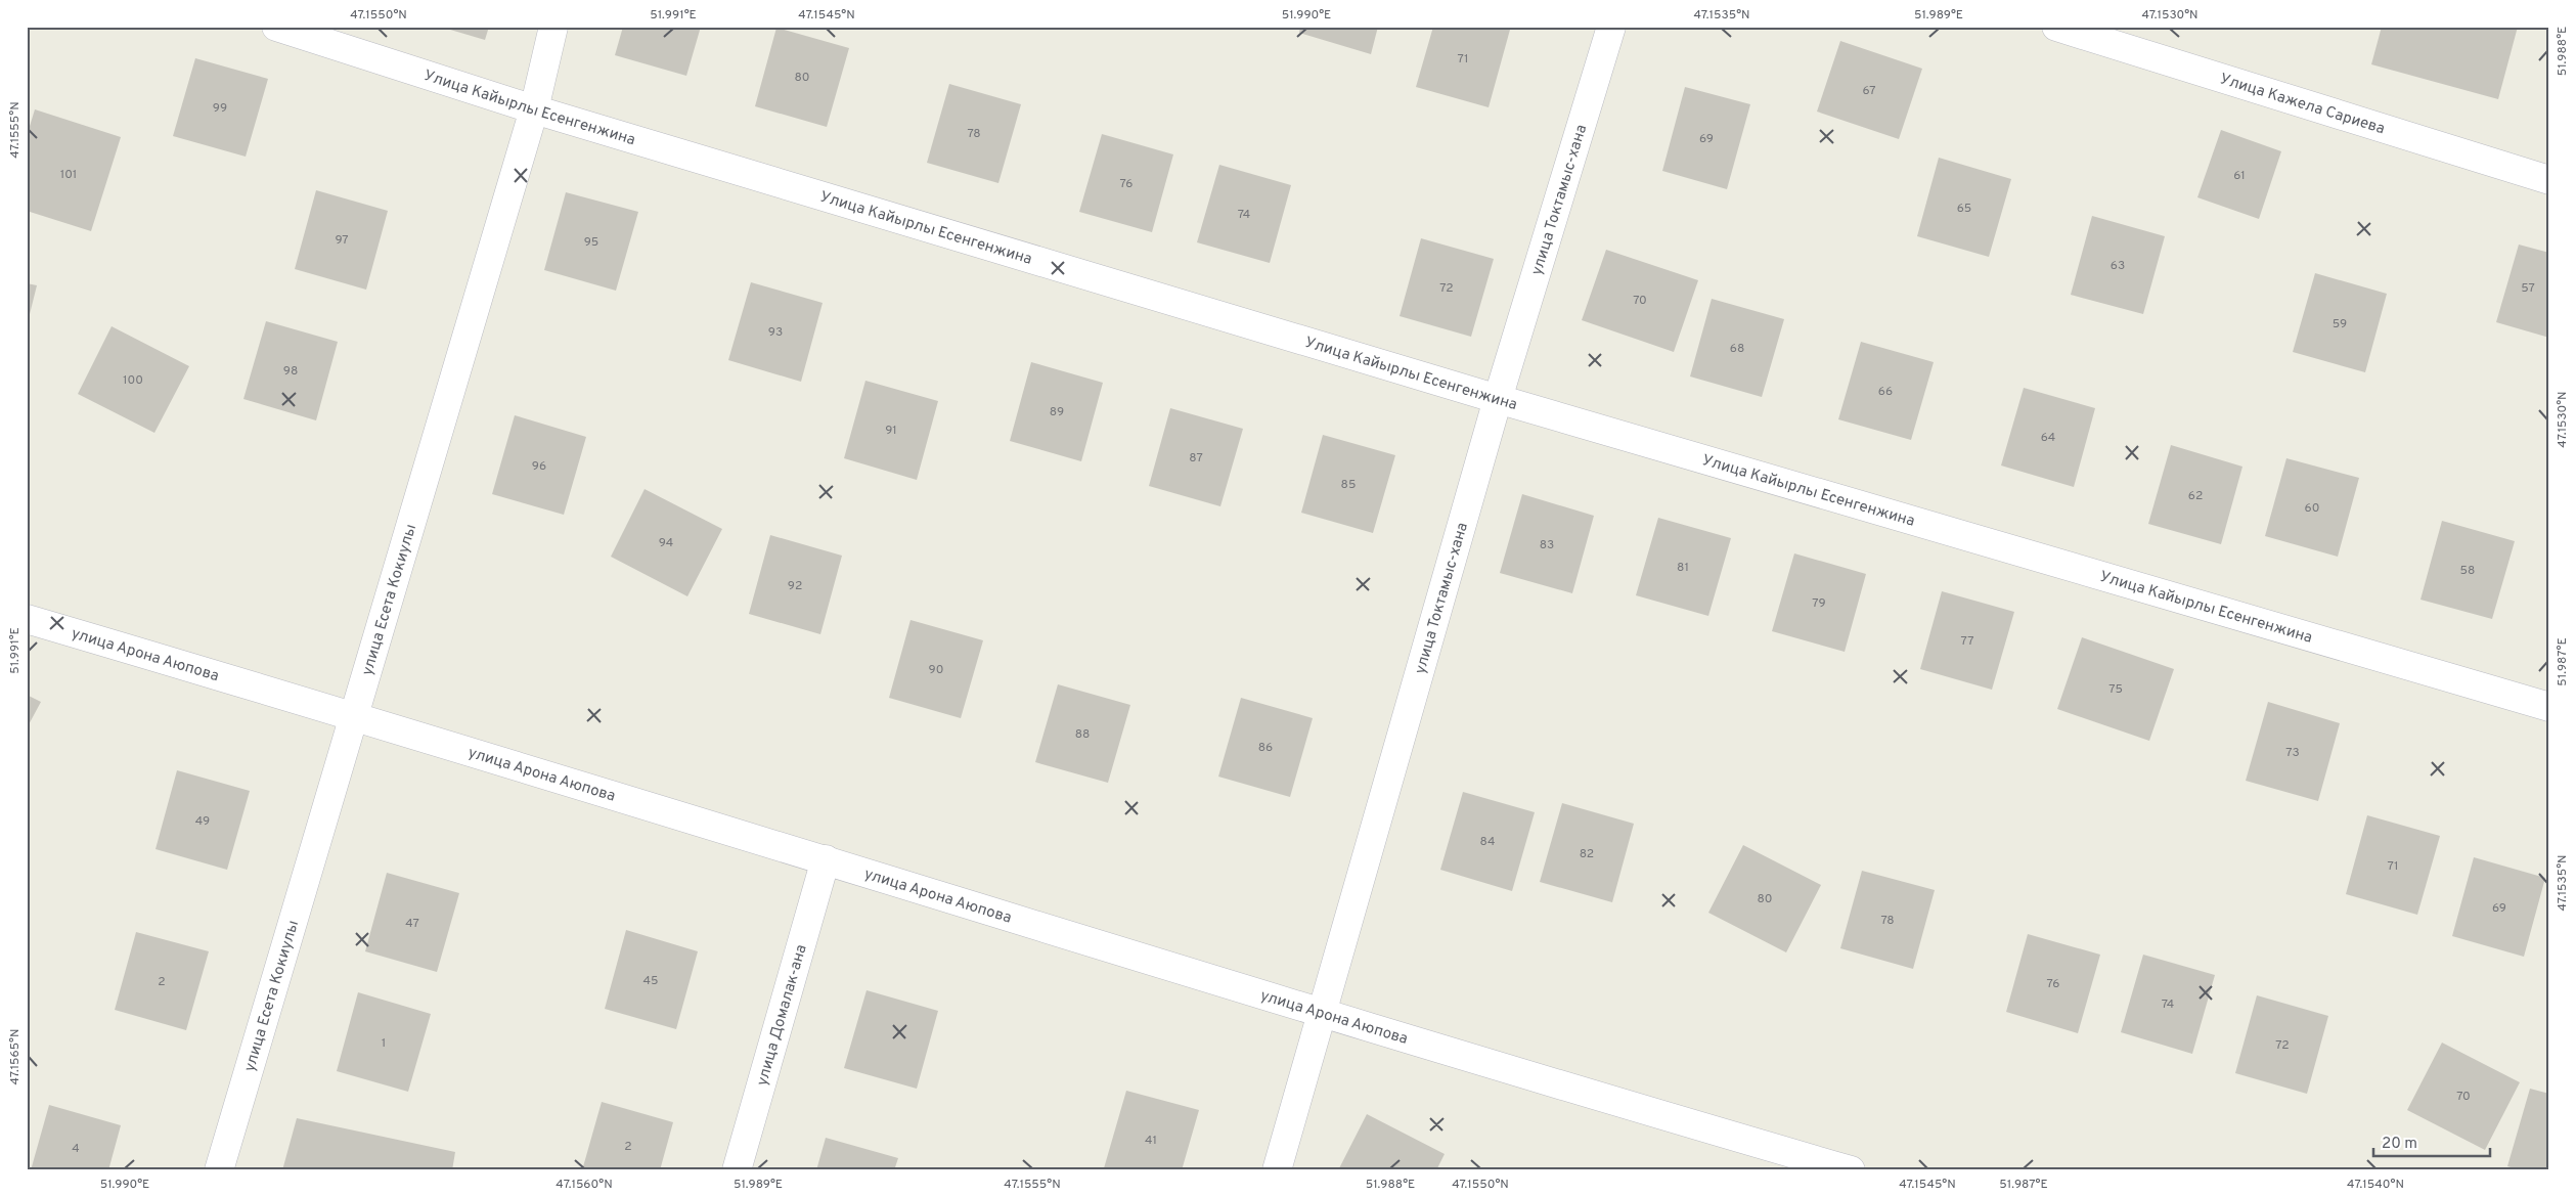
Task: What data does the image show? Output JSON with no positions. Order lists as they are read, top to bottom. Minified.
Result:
{"streets":{"street":["Улица Кажела Сариева","Улица Кайырлы Есенгенжина","улица Токтамыс-хана","улица Есета Кокиулы","улица Арона Аюпова","улица Домалак-ана"]},"crossings":[["Улица Кайырлы Есенгенжина","улица Токтамыс-хана"],["Улица Кайырлы Есенгенжина","улица Есета Кокиулы"],["улица Токтамыс-хана","улица Арона Аюпова"],["улица Есета Кокиулы","улица Арона Аюпова"],["улица Арона Аюпова","улица Домалак-ана"]],"house_numbers":["71","80","67","99","78","69","101","61","76","65","74","97","95","63","72","57","70","59","93","68","98","100","66","89","91","64","87","96","85","62","60","94","83","81","58","92","79","77","90","75","88","86","73","49","84","82","71","80","69","78","47","45","2","76","74","1","72","70","41","2","4"],"scale_bar":"20 m","coordinates":["47.1550°N","51.991°E","47.1545°N","51.990°E","47.1535°N","51.989°E","47.1530°N","51.988°E","47.1555°N","51.987°E","47.1565°N","47.1560°N","47.1540°N"]}
